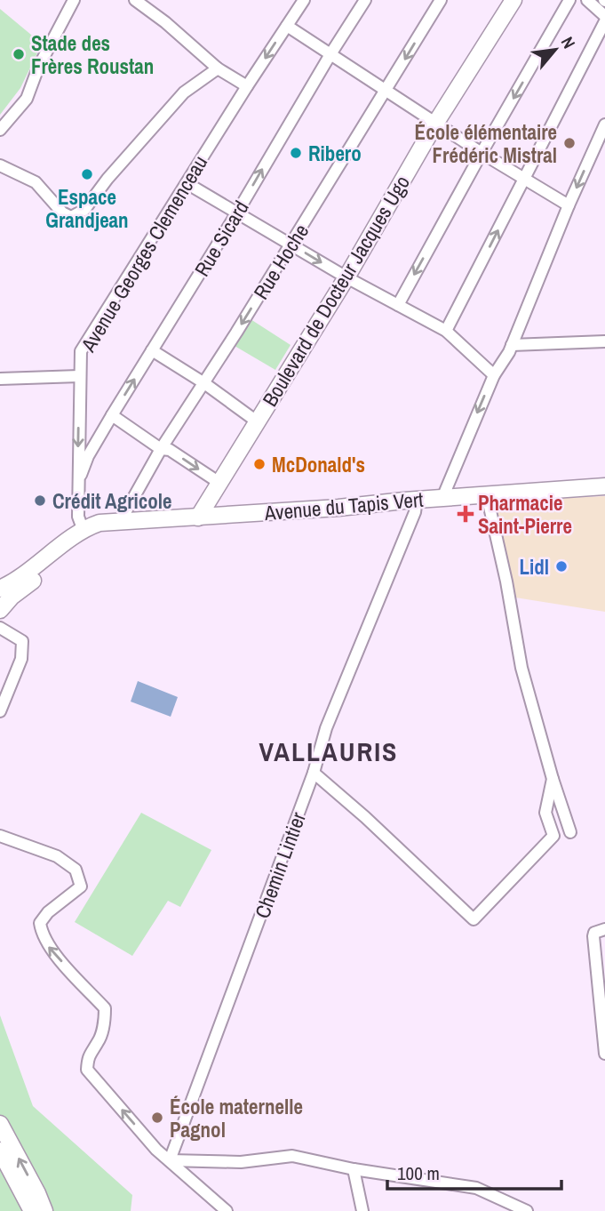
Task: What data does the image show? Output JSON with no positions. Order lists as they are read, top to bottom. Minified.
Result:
{"streets":{"main road":["Boulevard de Docteur Jacques Ugo","Avenue du Tapis Vert"],"street":["Rue Sicard","Avenue Georges Clemenceau","Rue Hoche","Chemin Lintier"]},"crossings":[["Rue Sicard","Avenue Georges Clemenceau"],["Avenue Georges Clemenceau","Avenue du Tapis Vert"],["Rue Hoche","Avenue du Tapis Vert"],["Boulevard de Docteur Jacques Ugo","Avenue du Tapis Vert"],["Avenue du Tapis Vert","Chemin Lintier"]],"one_way":["Rue Sicard","Rue Hoche"],"districts":["VALLAURIS"],"places":{"other":["Stade des Frères Roustan","École élémentaire Frédéric Mistral","Ribero","Espace Grandjean","McDonald's","Crédit Agricole","Lidl","École maternelle Pagnol"],"health":["Pharmacie Saint-Pierre"]},"scale_bar":"100 m","north":"top right"}
